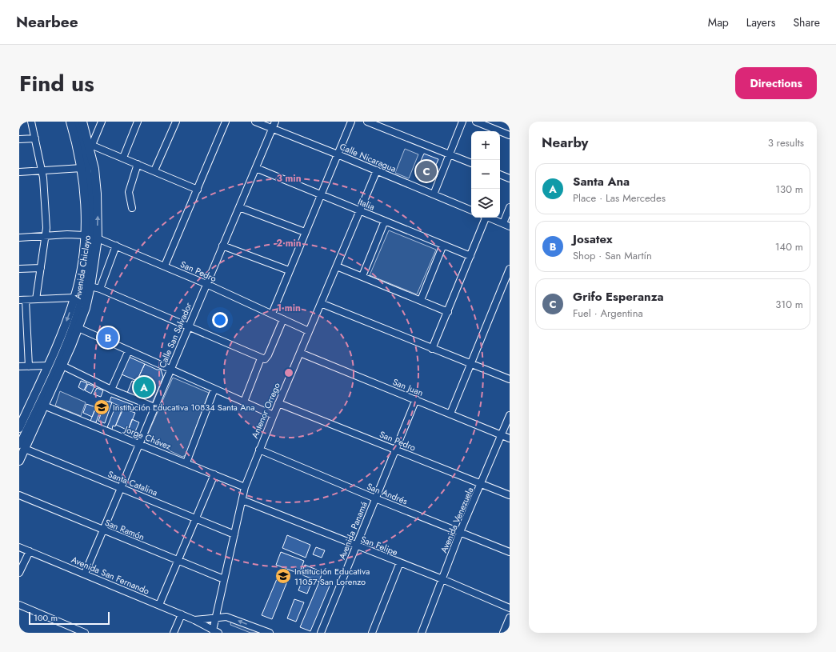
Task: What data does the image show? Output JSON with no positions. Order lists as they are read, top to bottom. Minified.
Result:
{"streets":{"main road":["Avenida Chiclayo"],"street":["Calle Nicaragua","Italia","San Pedro","Calle San Salvador","San Juan","Antenor Orrego","Jorge Chávez","Santa Catalina","San Andrés","Avenida Venezuela","San Ramón","Avenida Panamá","San Felipe","Avenida San Fernando"]},"crossings":[["Calle Nicaragua","Calle San Salvador"],["Calle Nicaragua","Antenor Orrego"],["Italia","Calle San Salvador"],["Italia","Antenor Orrego"],["Avenida Chiclayo","San Pedro"],["Avenida Chiclayo","Jorge Chávez"],["Avenida Chiclayo","Santa Catalina"],["San Pedro","Calle San Salvador"],["San Pedro","Antenor Orrego"],["San Pedro","Avenida Venezuela"],["San Pedro","Avenida Panamá"],["Calle San Salvador","Jorge Chávez"],["Calle San Salvador","Santa Catalina"],["Calle San Salvador","San Ramón"],["Calle San Salvador","Avenida San Fernando"],["San Juan","Antenor Orrego"],["San Juan","Avenida Venezuela"],["San Juan","Avenida Panamá"],["Antenor Orrego","Jorge Chávez"],["Antenor Orrego","Santa Catalina"],["Antenor Orrego","San Andrés"],["Antenor Orrego","San Ramón"],["Antenor Orrego","San Felipe"],["Antenor Orrego","Avenida San Fernando"],["San Andrés","Avenida Venezuela"],["San Andrés","Avenida Panamá"],["Avenida Venezuela","San Felipe"],["Avenida Panamá","San Felipe"]],"places":{"school or university":["Institución Educativa 10834 Santa Ana","Institución Educativa 11057 San Lorenzo"]},"scale_bar":"100 m","page":{"header":"Nearbee","nav":["Map","Layers","Share"],"title":"Find us","buttons":"Directions","heading":["Nearby","3 results"],"map_buttons":["+","−"],"pins":["C","B","A"],"list":[{"mark":"A","name":"Santa Ana","note":"Place · Las Mercedes","value":"130 m"},{"mark":"B","name":"Josatex","note":"Shop · San Martín","value":"140 m"},{"mark":"C","name":"Grifo Esperanza","note":"Fuel · Argentina","value":"310 m"}],"scale":"100 m"},"rings":["3 min","2 min","1 min"]}
